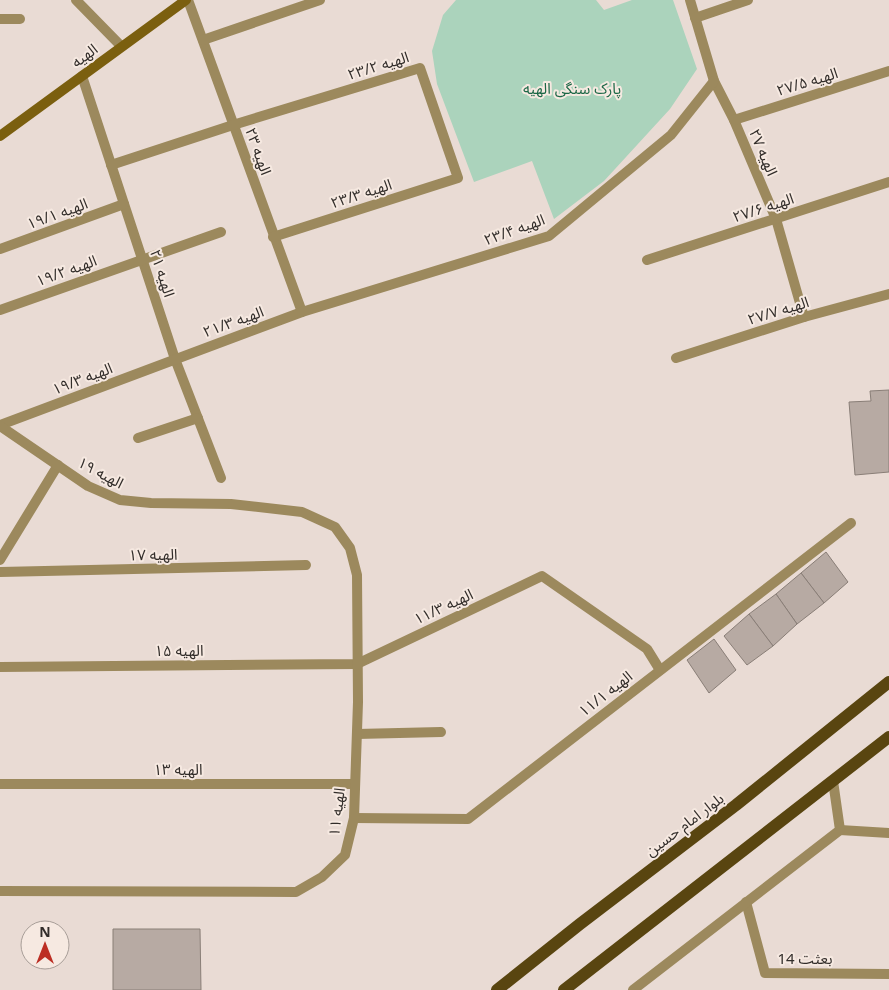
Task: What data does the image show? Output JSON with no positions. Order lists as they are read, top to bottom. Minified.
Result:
{"streets":{"main road":["الهیه","بلوار امام حسین"],"street":["الهیه ۲۳/۲","الهیه ۲۷/۵","الهیه ۲۳","الهیه ۲۷","الهیه ۲۳/۳","الهیه ۲۷/۶","الهیه ۱۹/۱","الهیه ۲۳/۴","الهیه ۱۹/۲","الهیه ۲۱","الهیه ۲۷/۷","الهیه ۲۱/۳","الهیه ۱۹/۳","الهیه ۱۹","الهیه ۱۷","الهیه ۱۱/۳","الهیه ۱۵","الهیه ۱۱/۱","الهیه ۱۳","الهیه ۱۱","بعثت 14"]},"crossings":[["الهیه","الهیه ۲۳"],["الهیه","الهیه ۲۱"],["الهیه ۲۳/۲","الهیه ۲۳"],["الهیه ۲۳/۲","الهیه ۲۳/۳"],["الهیه ۲۷/۵","الهیه ۲۷"],["الهیه ۲۳","الهیه ۲۳/۳"],["الهیه ۲۳","الهیه ۲۳/۴"],["الهیه ۲۳","الهیه ۲۱/۳"],["الهیه ۲۷","الهیه ۲۷/۶"],["الهیه ۲۷","الهیه ۲۳/۴"],["الهیه ۲۷","الهیه ۲۷/۷"],["الهیه ۱۹/۱","الهیه ۲۱"],["الهیه ۲۳/۴","الهیه ۲۱/۳"],["الهیه ۱۹/۲","الهیه ۲۱"],["الهیه ۲۱","الهیه ۲۱/۳"],["الهیه ۲۱","الهیه ۱۹/۳"],["الهیه ۲۱/۳","الهیه ۱۹/۳"],["الهیه ۱۹/۳","الهیه ۱۹"],["الهیه ۱۹","الهیه ۱۱"],["الهیه ۱۱/۳","الهیه ۱۵"],["الهیه ۱۱/۳","الهیه ۱۱/۱"],["الهیه ۱۱/۳","الهیه ۱۱"],["الهیه ۱۵","الهیه ۱۱"],["الهیه ۱۱/۱","الهیه ۱۱"],["الهیه ۱۳","الهیه ۱۱"]],"parks":["پارک سنگی الهیه"],"north":"top"}
